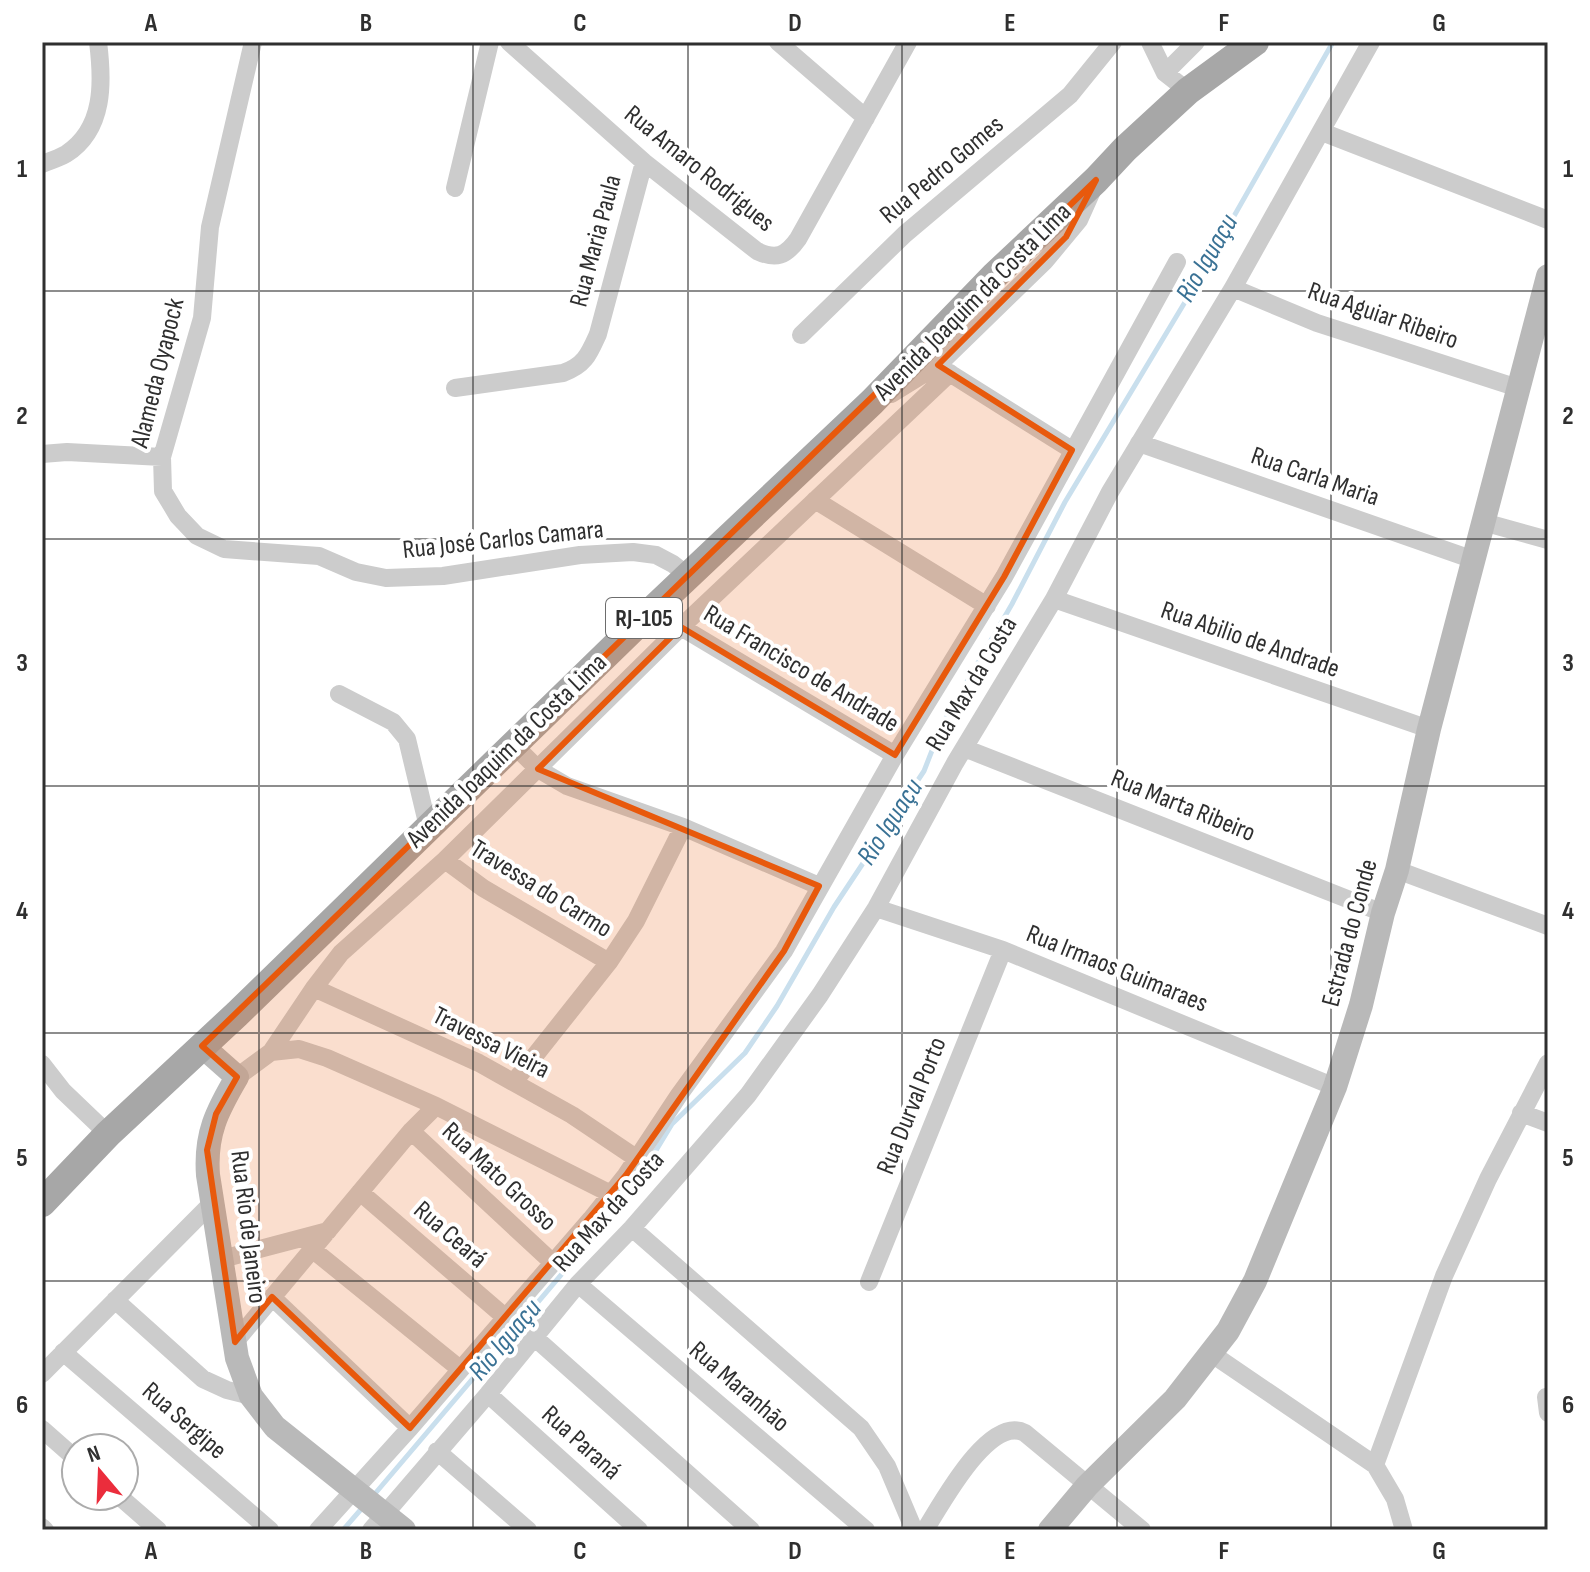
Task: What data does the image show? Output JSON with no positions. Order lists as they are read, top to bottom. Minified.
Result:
{"streets":{"main road":["Avenida Joaquim da Costa Lima","RJ-105"],"street":["Rua Amaro Rodrigues","Rua Pedro Gomes","Rua Maria Paula","Rua Aguiar Ribeiro","Alameda Oyapock","Rua Carla Maria","Rua José Carlos Camara","Rua Abilio de Andrade","Rua Francisco de Andrade","Rua Max da Costa","Rua Marta Ribeiro","Travessa do Carmo","Estrada do Conde","Rua Irmaos Guimaraes","Travessa Vieira","Rua Durval Porto","Rua Mato Grosso","Rua Rio de Janeiro","Rua Ceará","Rua Maranhão","Rua Sergipe","Rua Paraná"]},"crossings":[["Rua Amaro Rodrigues","Rua Maria Paula"],["Avenida Joaquim da Costa Lima","Rua José Carlos Camara"],["Rua Aguiar Ribeiro","Rua Max da Costa"],["Rua Aguiar Ribeiro","Estrada do Conde"],["Alameda Oyapock","Rua José Carlos Camara"],["Rua Carla Maria","Rua Max da Costa"],["Rua Carla Maria","Estrada do Conde"],["Rua Abilio de Andrade","Rua Max da Costa"],["Rua Abilio de Andrade","Estrada do Conde"],["Rua Francisco de Andrade","Rua Max da Costa"],["Rua Max da Costa","Rua Marta Ribeiro"],["Rua Max da Costa","Rua Irmaos Guimaraes"],["Rua Max da Costa","Travessa Vieira"],["Rua Max da Costa","Rua Mato Grosso"],["Rua Max da Costa","Rua Rio de Janeiro"],["Rua Max da Costa","Rua Ceará"],["Rua Max da Costa","Rua Maranhão"],["Rua Max da Costa","Rua Paraná"],["Rua Marta Ribeiro","Estrada do Conde"],["Estrada do Conde","Rua Irmaos Guimaraes"],["Rua Irmaos Guimaraes","Rua Durval Porto"],["Rua Mato Grosso","Rua Rio de Janeiro"],["Rua Rio de Janeiro","Rua Ceará"],["Rua Rio de Janeiro","Rua Sergipe"]],"water":["Rio Iguaçu"],"north":"top","grid":{"columns":["A","B","C","D","E","F","G"],"rows":["1","2","3","4","5","6"]}}
